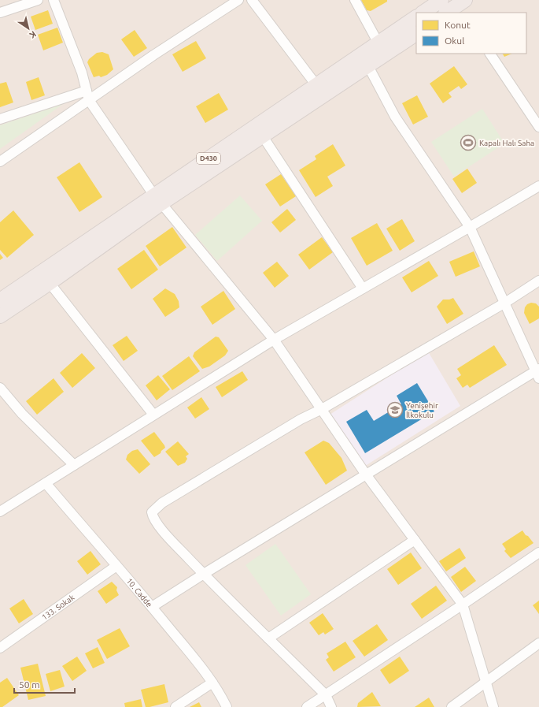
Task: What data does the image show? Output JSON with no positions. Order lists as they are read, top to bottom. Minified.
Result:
{"streets":{"highway":["D430"],"street":["10. Cadde","133. Sokak"]},"crossings":[["10. Cadde","133. Sokak"]],"places":{"sports":["Kapalı Halı Saha"],"school or university":["Yenişehir İlkokulu"]},"legend":["Konut","Okul"],"scale_bar":"50 m","north":"bottom right"}
